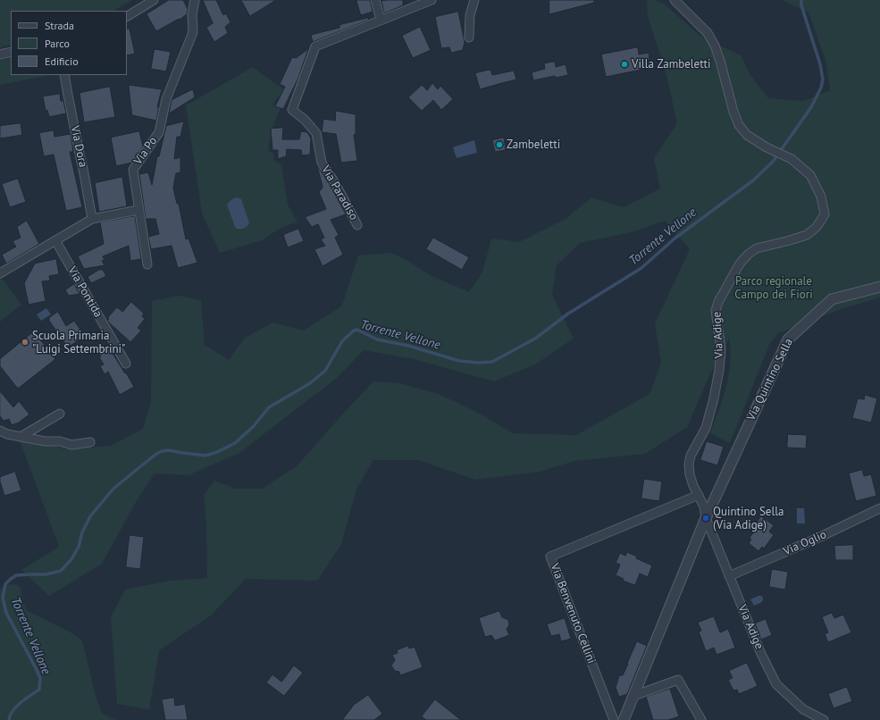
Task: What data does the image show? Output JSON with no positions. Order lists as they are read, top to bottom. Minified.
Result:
{"streets":{"street":["Via Dora","Via Po","Via Paradiso","Via Pontida","Via Adige","Via Quintino Sella","Via Oglio","Via Benvenuto Cellini"]},"crossings":[["Via Adige","Via Quintino Sella"],["Via Adige","Via Oglio"],["Via Adige","Via Benvenuto Cellini"]],"water":["Torrente Vellone"],"parks":["Parco regionale Campo dei Fiori"],"places":["Villa Zambeletti","Zambeletti","Scuola Primaria \"Luigi Settembrini\"","Quintino Sella (Via Adige)"],"legend":["Strada","Parco","Edificio"]}
